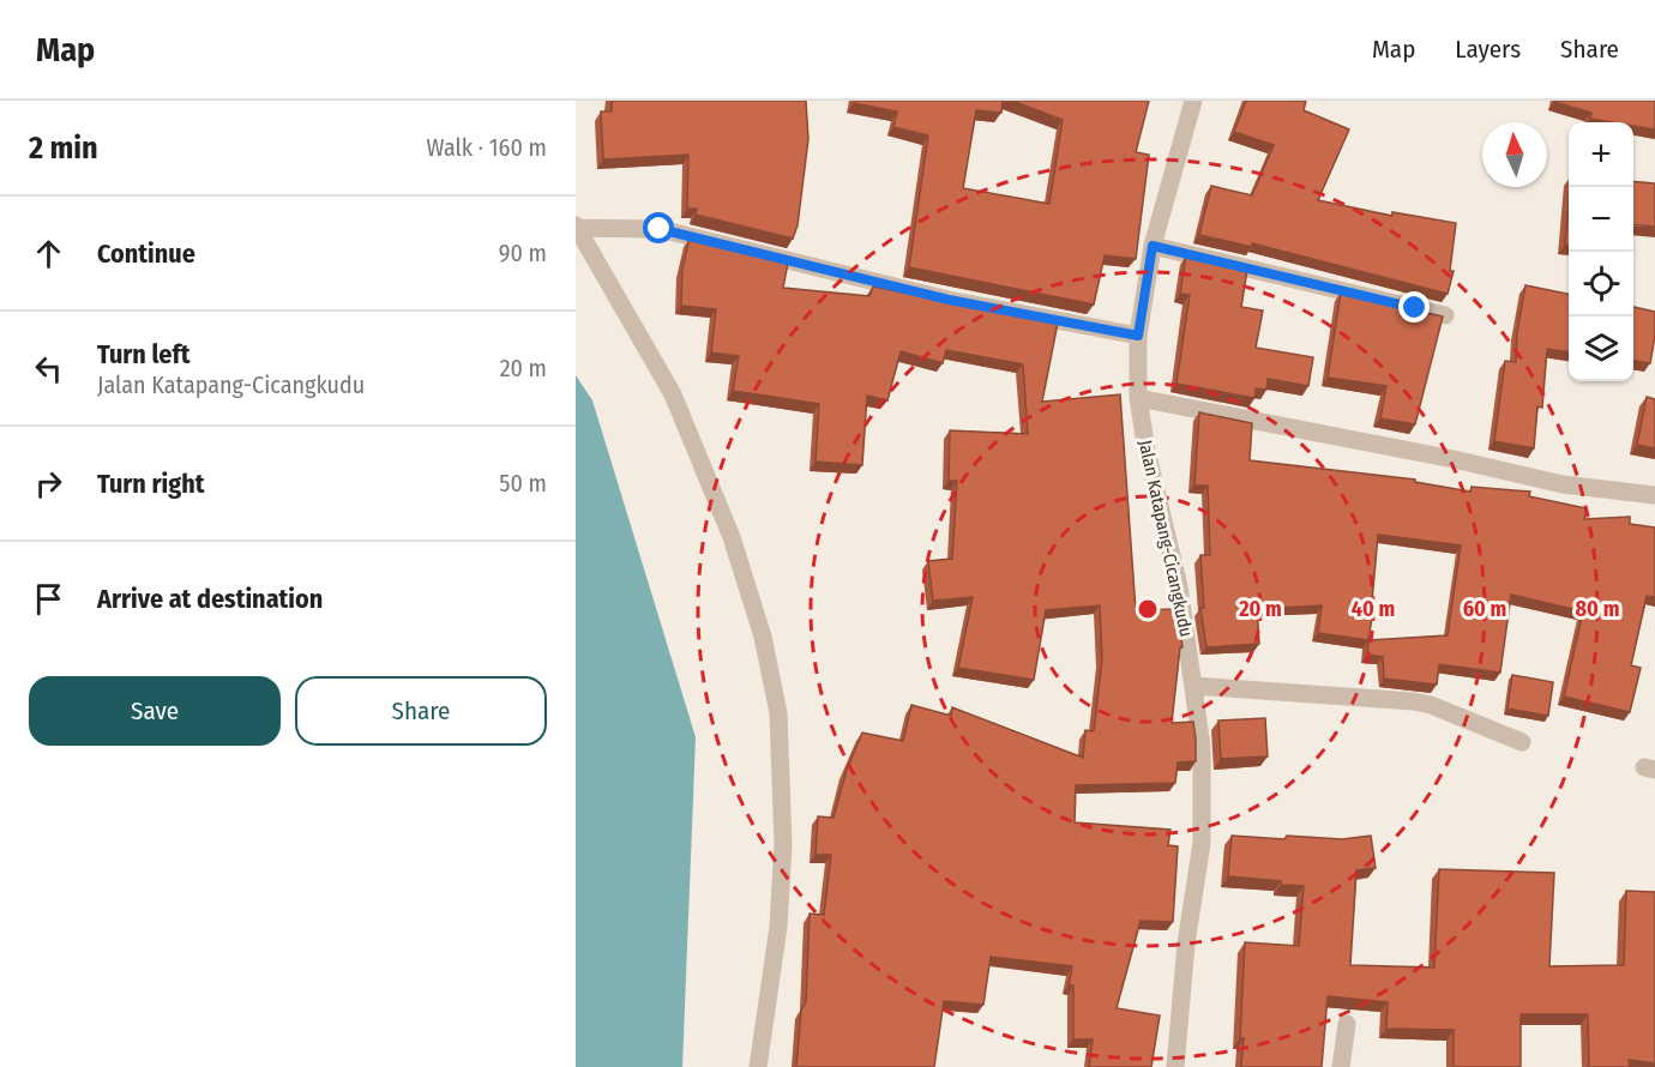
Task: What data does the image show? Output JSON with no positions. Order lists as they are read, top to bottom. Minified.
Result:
{"streets":{"street":["Jalan Katapang-Cicangkudu"]},"north":"top","page":{"header":"Map","nav":["Map","Layers","Share"],"heading":["2 min","Walk · 160 m"],"map_buttons":["+","−"],"list":[["Continue","90 m"],["Turn left","Jalan Katapang-Cicangkudu","20 m"],["Turn right","50 m"],"Arrive at destination"],"buttons":["Save","Share"]},"rings":["20 m","40 m","60 m","80 m"]}
